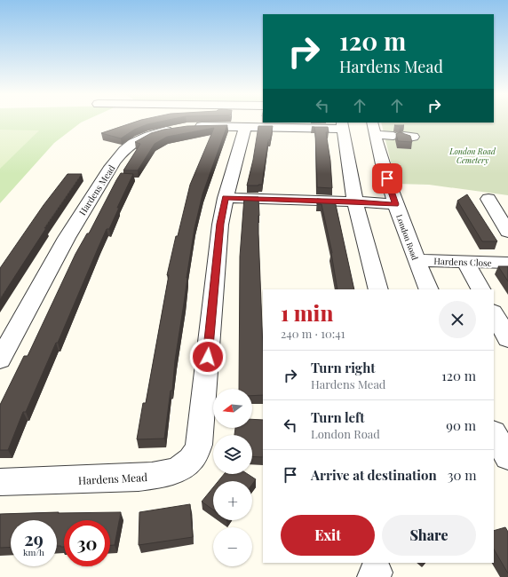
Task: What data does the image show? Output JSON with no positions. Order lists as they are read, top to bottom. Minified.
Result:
{"streets":{"street":["Hardens Mead","London Road","Hardens Close"]},"crossings":[["London Road","Hardens Close"]],"parks":["London Road Cemetery"],"north":"left","page":{"turn":["120 m","Hardens Mead"],"heading":["1 min","240 m · 10:41"],"list":[{"name":"Turn right","note":"Hardens Mead","value":"120 m"},{"name":"Turn left","note":"London Road","value":"90 m"},{"name":"Arrive at destination","value":"30 m"}],"map_buttons":["+","−"],"buttons":["Exit","Share"],"speed":"29 km/h","limit":"30"}}
